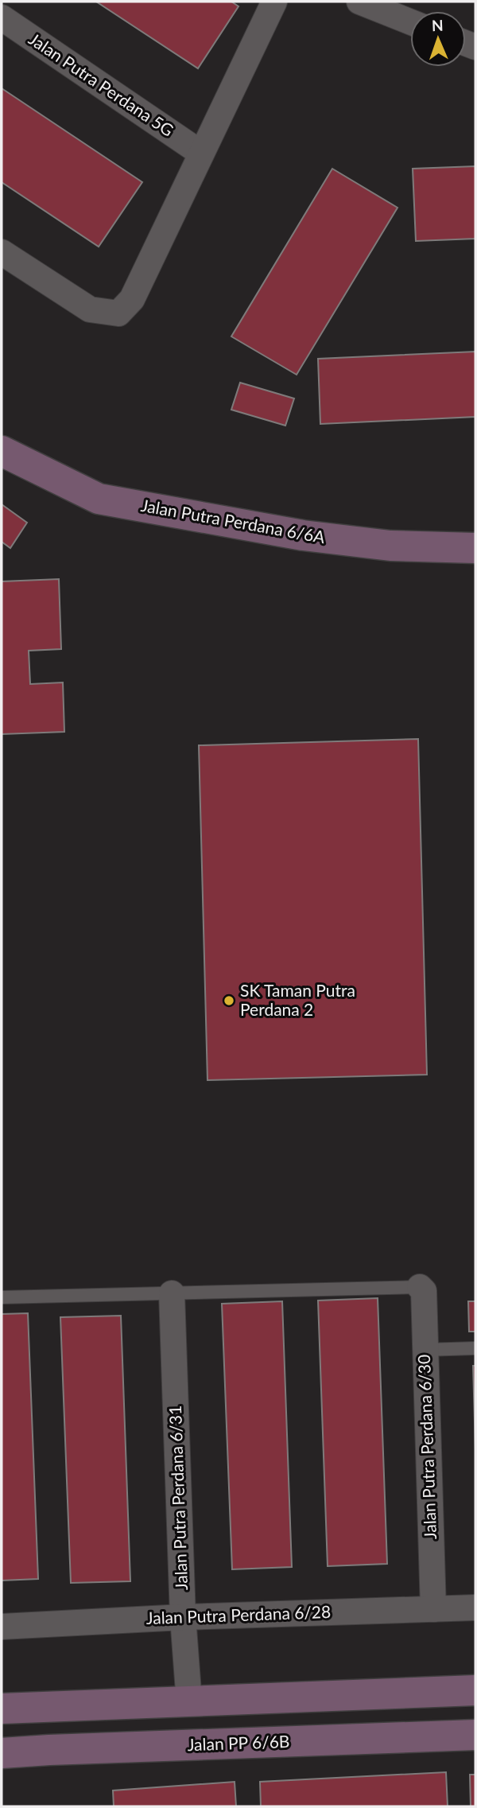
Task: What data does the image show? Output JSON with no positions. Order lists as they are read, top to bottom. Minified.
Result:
{"streets":{"street":["Jalan Putra Perdana 5G","Jalan Putra Perdana 6/6A","Jalan Putra Perdana 6/30","Jalan Putra Perdana 6/31","Jalan Putra Perdana 6/28","Jalan PP 6/6B"]},"crossings":[["Jalan Putra Perdana 6/30","Jalan Putra Perdana 6/28"],["Jalan Putra Perdana 6/31","Jalan Putra Perdana 6/28"]],"places":["SK Taman Putra Perdana 2"],"north":"top"}
